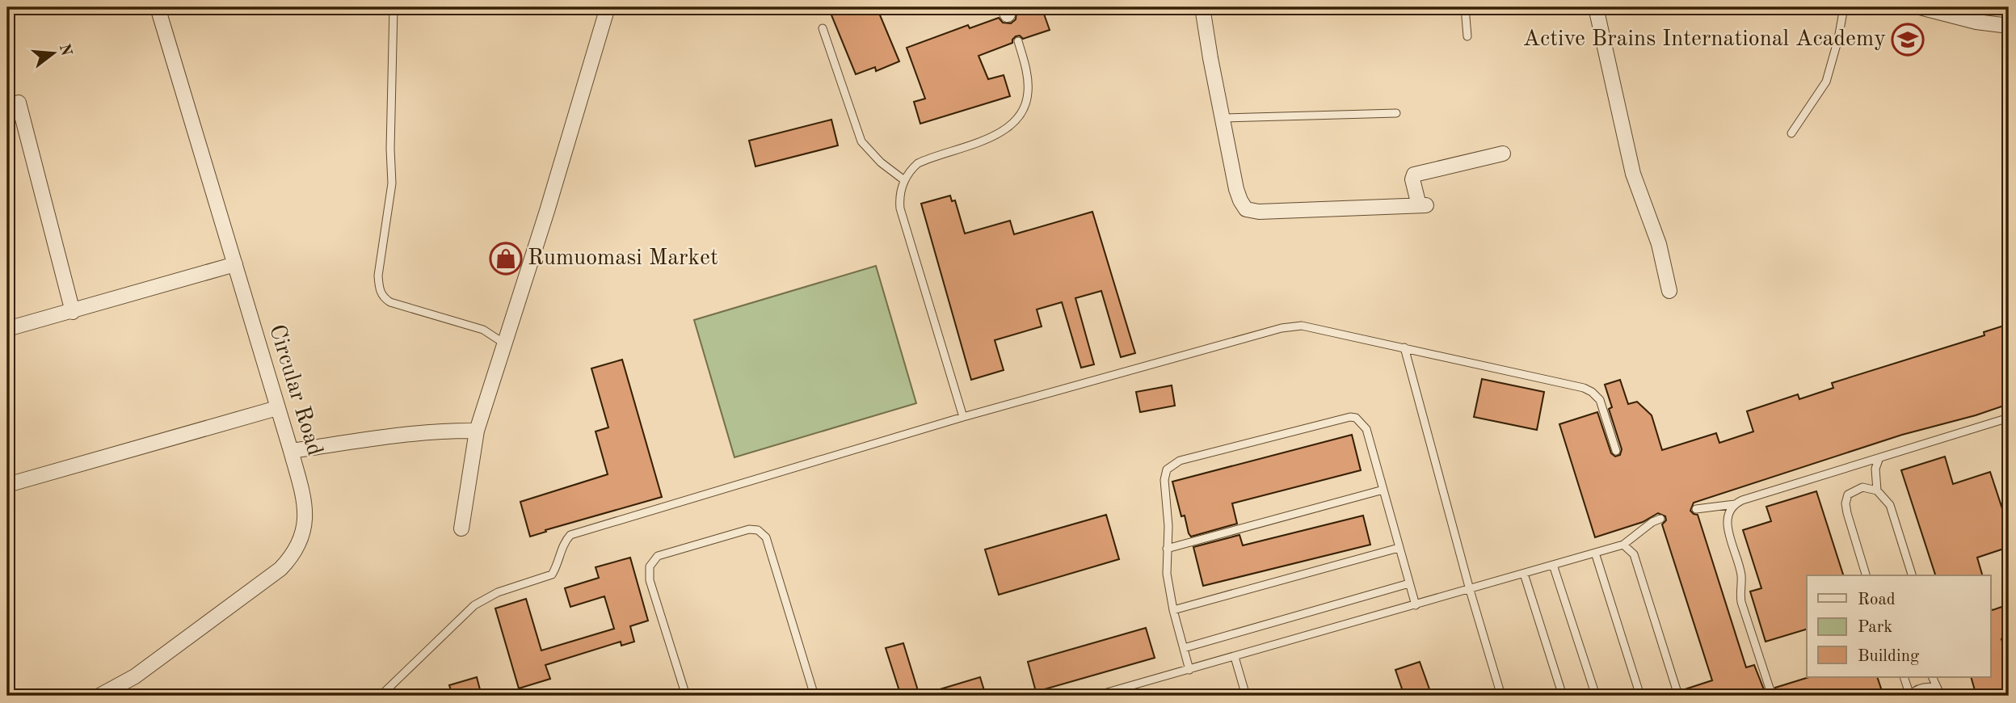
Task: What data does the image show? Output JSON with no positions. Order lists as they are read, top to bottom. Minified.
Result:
{"streets":{"street":["Circular Road"]},"places":{"school or university":["Active Brains International Academy"],"shop":["Rumuomasi Market"]},"legend":["Road","Park","Building"],"north":"right"}
